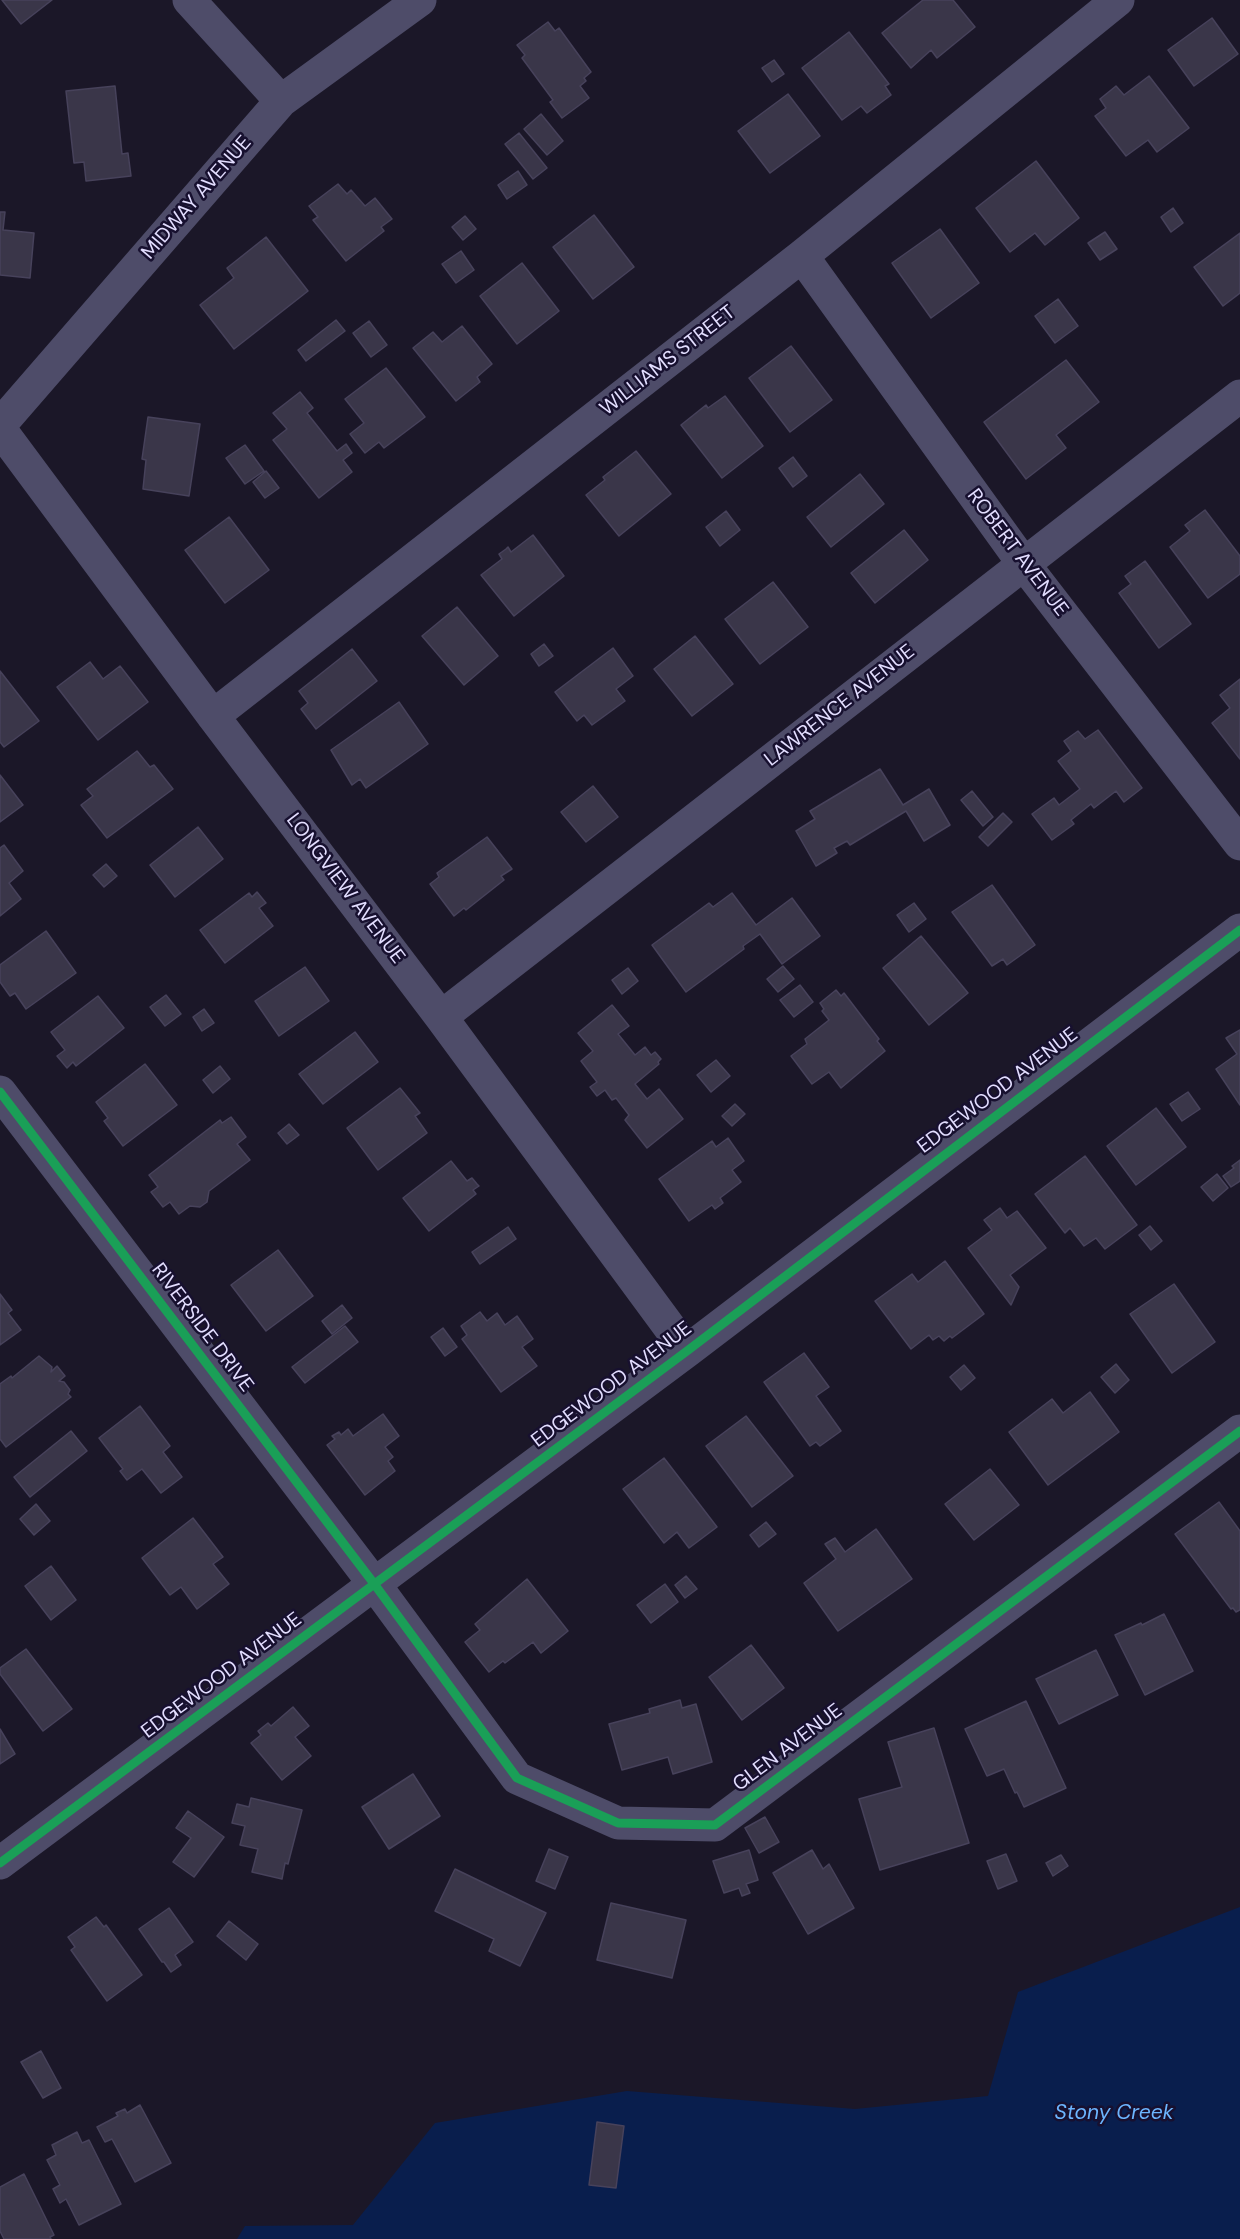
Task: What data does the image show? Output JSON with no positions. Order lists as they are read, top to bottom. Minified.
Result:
{"streets":{"street":["MIDWAY AVENUE","WILLIAMS STREET","ROBERT AVENUE","LAWRENCE AVENUE","LONGVIEW AVENUE","EDGEWOOD AVENUE","RIVERSIDE DRIVE","GLEN AVENUE"]},"crossings":[["MIDWAY AVENUE","LONGVIEW AVENUE"],["WILLIAMS STREET","ROBERT AVENUE"],["WILLIAMS STREET","LONGVIEW AVENUE"],["ROBERT AVENUE","LAWRENCE AVENUE"],["LAWRENCE AVENUE","LONGVIEW AVENUE"],["LONGVIEW AVENUE","EDGEWOOD AVENUE"],["EDGEWOOD AVENUE","RIVERSIDE DRIVE"],["EDGEWOOD AVENUE","GLEN AVENUE"],["RIVERSIDE DRIVE","GLEN AVENUE"]],"water":["Stony Creek"]}
